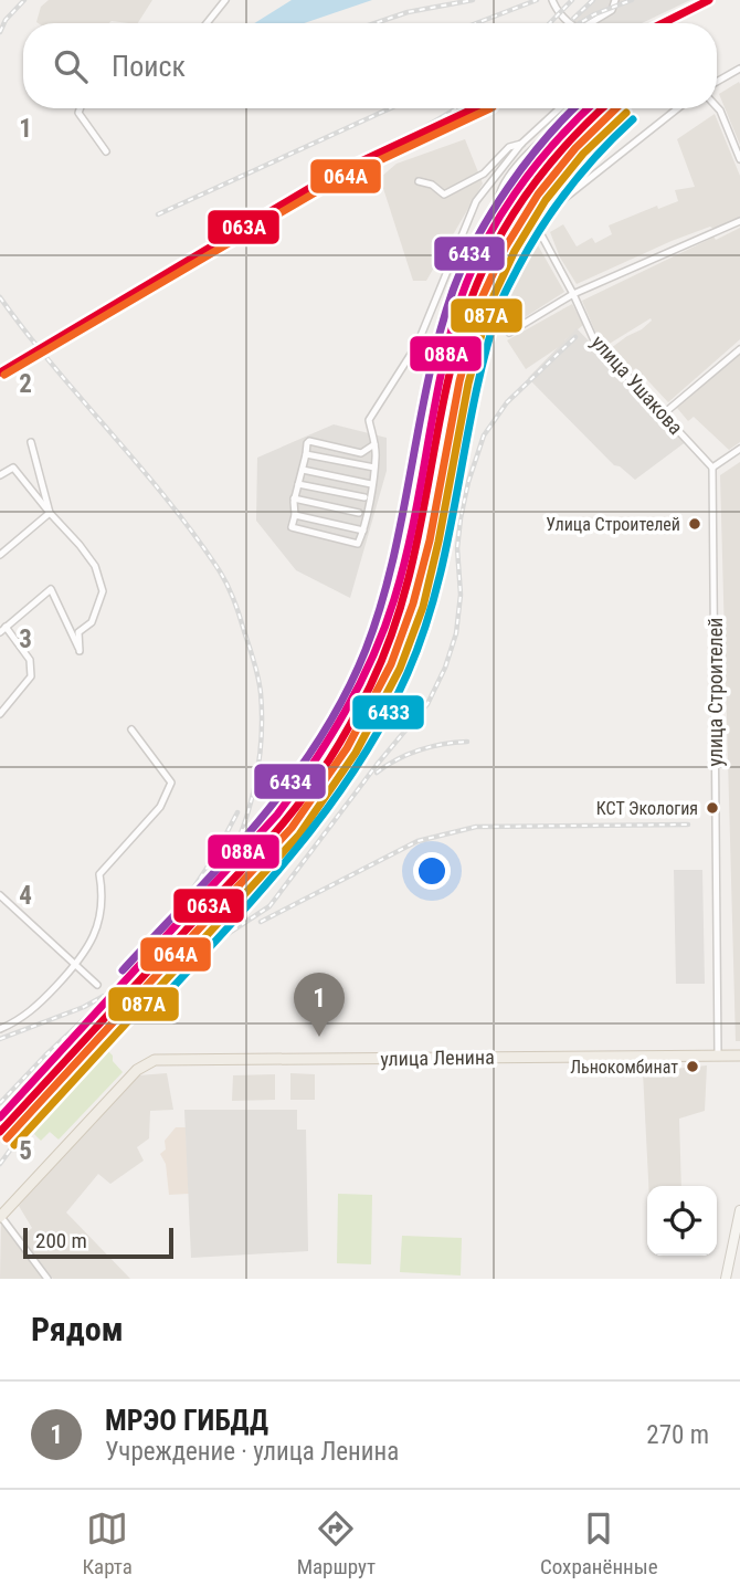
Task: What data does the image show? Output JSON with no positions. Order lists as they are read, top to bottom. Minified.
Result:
{"streets":{"main road":["улица Ленина"],"street":["улица Ушакова","улица Строителей"]},"crossings":[["улица Ушакова","улица Строителей"],["улица Строителей","улица Ленина"]],"places":["Улица Строителей","КСТ Экология","Льнокомбинат"],"lines":["transit line 063А","transit line 064А","transit line 088А","transit line 6434","transit line 087А","transit line 6433"],"scale_bar":"200 m","page":{"search":"Поиск","pins":"1","scale":"200 m","heading":"Рядом","list":[{"mark":"1","name":"МРЭО ГИБДД","note":"Учреждение · улица Ленина","value":"270 m"}],"nav":["Карта","Маршрут","Сохранённые"]},"grid":{"rows":["1","2","3","4","5"]}}
